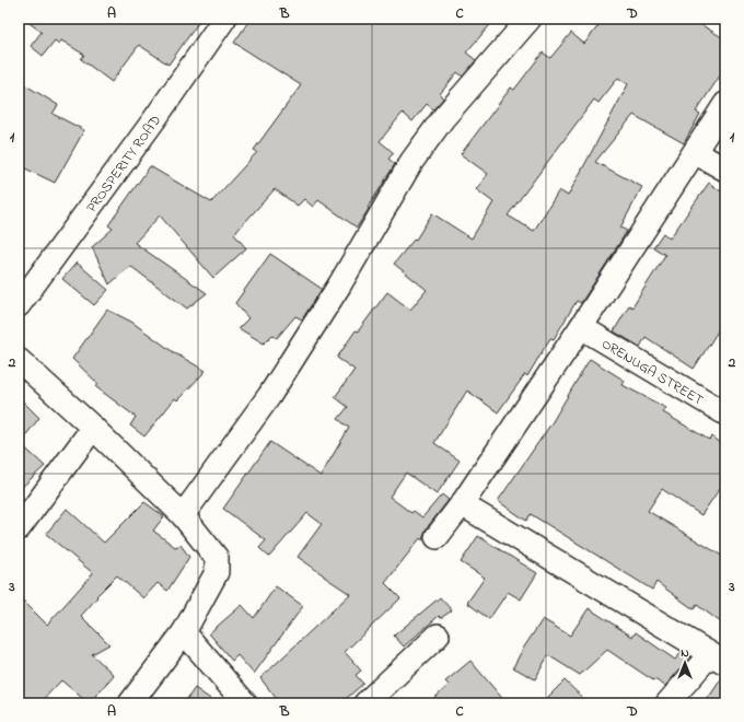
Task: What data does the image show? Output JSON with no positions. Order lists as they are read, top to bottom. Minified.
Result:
{"streets":{"street":["PROSPERITY ROAD","ORENUGA STREET"]},"north":"top","grid":{"columns":["A","B","C","D"],"rows":["1","2","3"]}}
